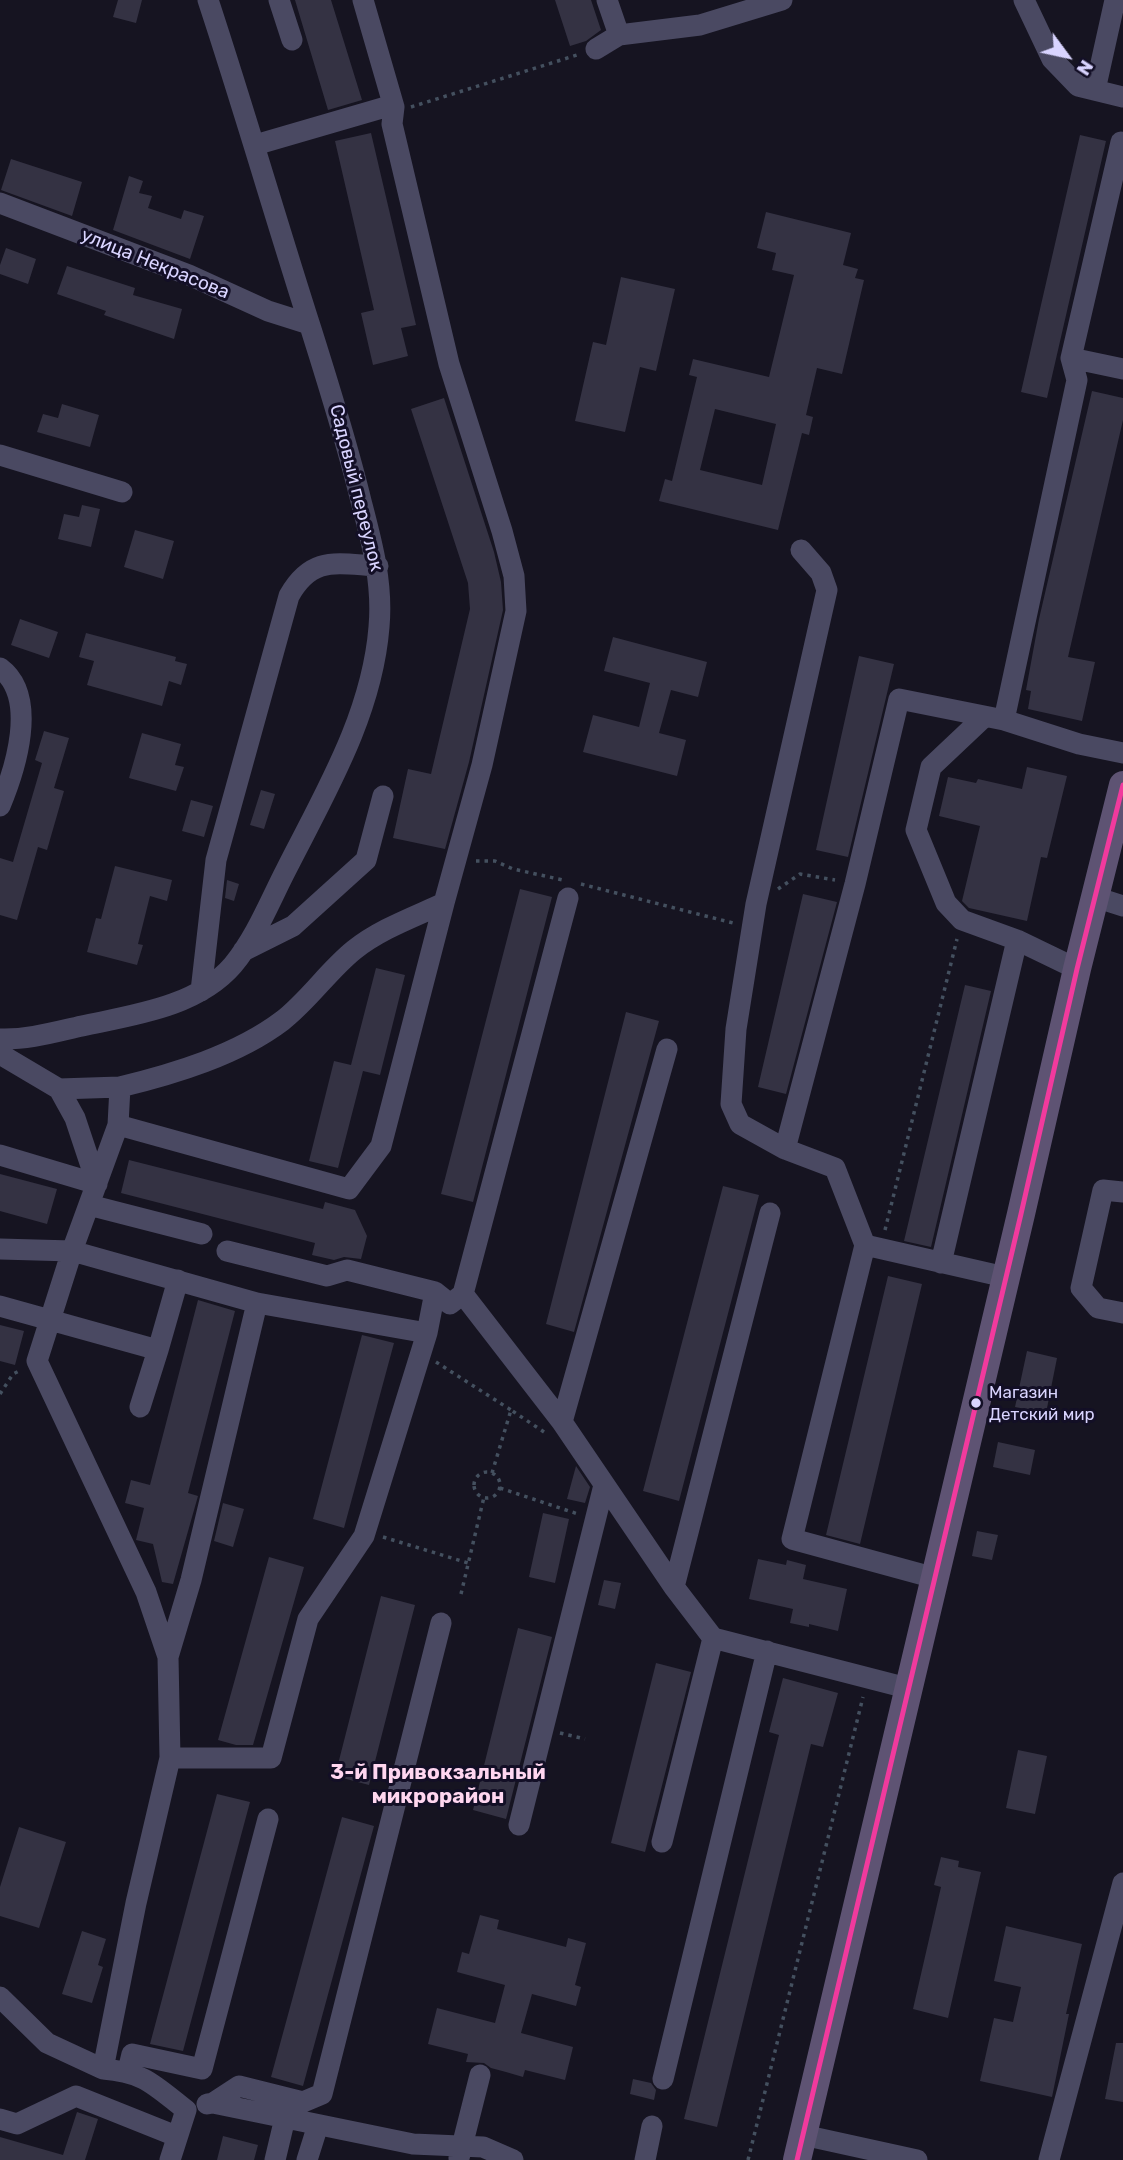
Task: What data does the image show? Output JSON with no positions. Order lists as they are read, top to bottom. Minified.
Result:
{"streets":{"street":["улица Некрасова","Садовый переулок"]},"crossings":[["улица Некрасова","Садовый переулок"]],"districts":["3-й Привокзальный микрорайон"],"places":["Магазин Детский мир"],"north":"bottom right"}
